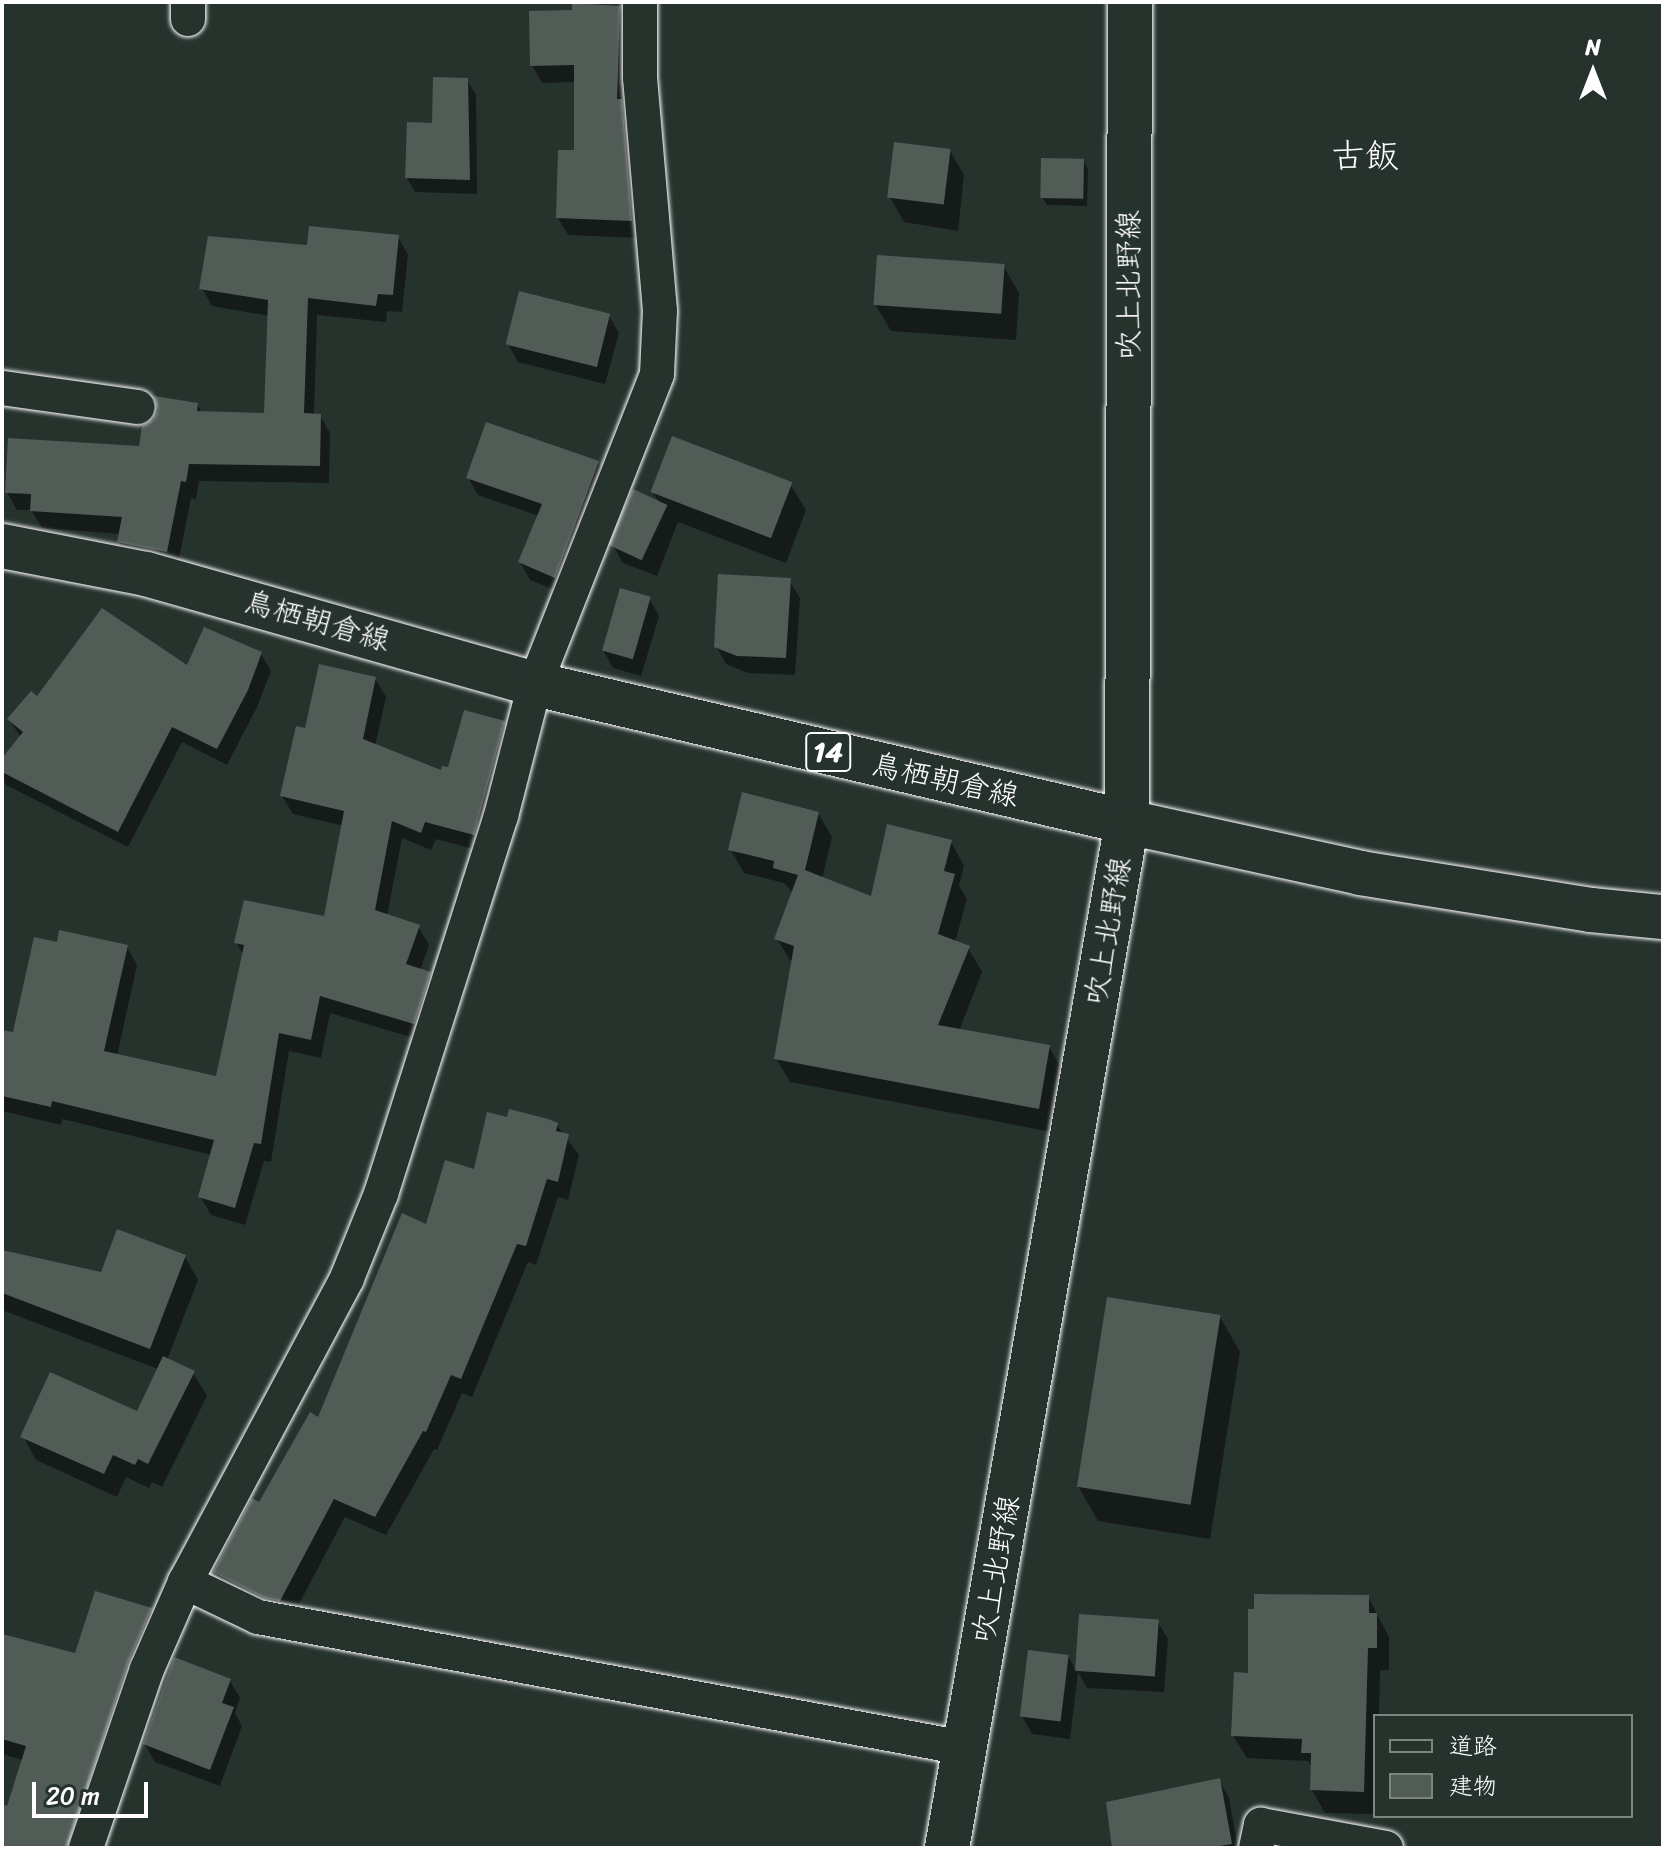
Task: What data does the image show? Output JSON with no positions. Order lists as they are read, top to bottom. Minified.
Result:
{"streets":{"main road":["吹上北野線","鳥栖朝倉線","14"]},"crossings":[["吹上北野線","鳥栖朝倉線"]],"districts":["古飯"],"legend":["道路","建物"],"scale_bar":"20 m","north":"top"}
